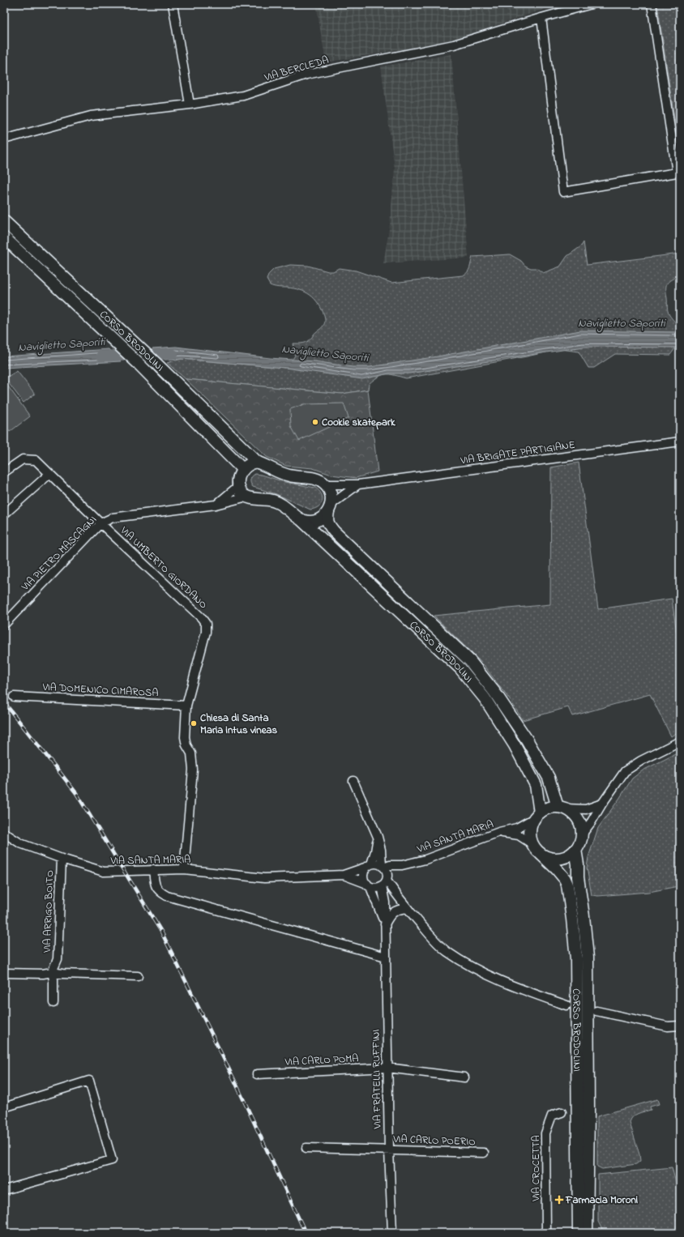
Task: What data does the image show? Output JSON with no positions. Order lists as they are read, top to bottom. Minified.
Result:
{"streets":{"main road":["CORSO BRODOLINI"],"street":["VIA BERCLEDA","VIA BRIGATE PARTIGIANE","VIA PIETRO MASCAGNI","VIA UMBERTO GIORDANO","VIA DOMENICO CIMAROSA","VIA SANTA MARIA","VIA ARRIGO BOITO","VIA CARLO POMA","VIA FRATELLI RUFFINI","VIA CARLO POERIO","VIA CROCETTA"]},"crossings":[["CORSO BRODOLINI","VIA BRIGATE PARTIGIANE"],["CORSO BRODOLINI","VIA PIETRO MASCAGNI"],["CORSO BRODOLINI","VIA SANTA MARIA"],["VIA PIETRO MASCAGNI","VIA UMBERTO GIORDANO"],["VIA UMBERTO GIORDANO","VIA DOMENICO CIMAROSA"],["VIA UMBERTO GIORDANO","VIA SANTA MARIA"],["VIA SANTA MARIA","VIA ARRIGO BOITO"],["VIA SANTA MARIA","VIA FRATELLI RUFFINI"],["VIA CARLO POMA","VIA FRATELLI RUFFINI"],["VIA FRATELLI RUFFINI","VIA CARLO POERIO"]],"water":["Naviglietto Saporiti"],"places":{"other":["Cookie skatepark","Chiesa di Santa Maria intus vineas"],"health":["Farmacia Moroni"]}}
